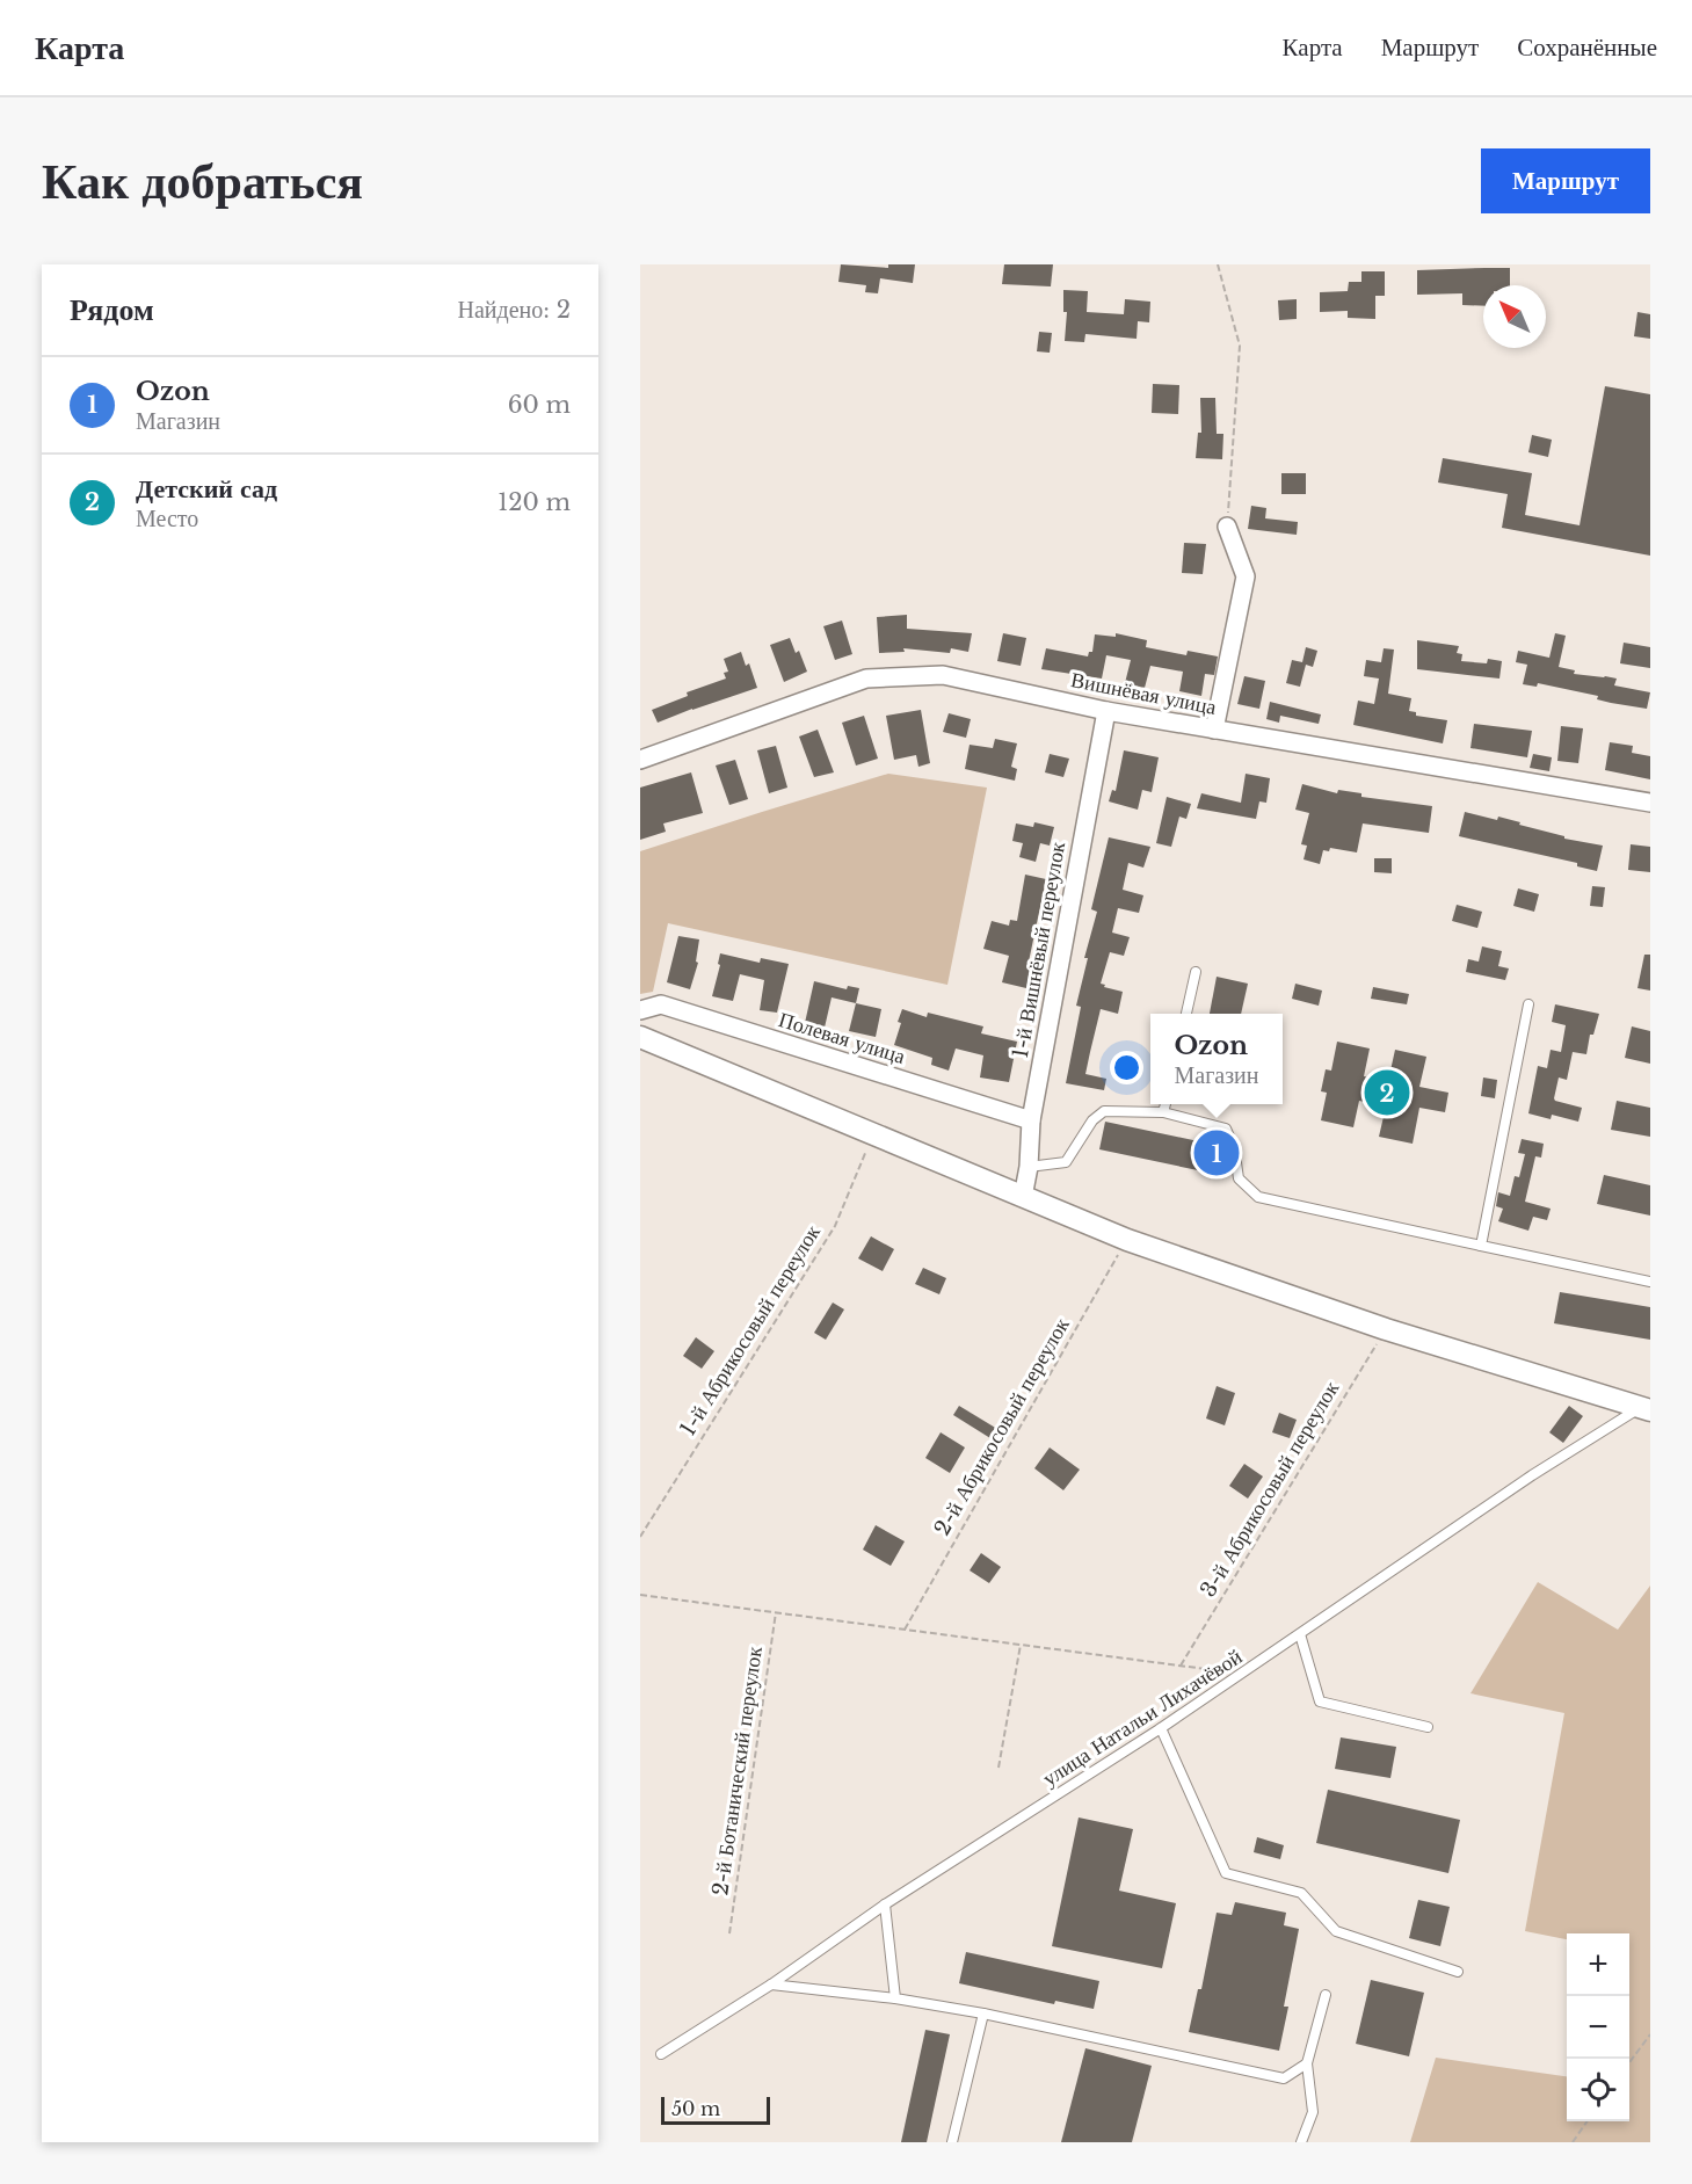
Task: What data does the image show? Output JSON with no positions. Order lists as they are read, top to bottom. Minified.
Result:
{"streets":{"street":["Вишнёвая улица","1-й Вишнёвый переулок","Полевая улица"],"lane":["улица Натальи Лихачёвой"],"path":["1-й Абрикосовый переулок","2-й Абрикосовый переулок","3-й Абрикосовый переулок","2-й Ботанический переулок"]},"crossings":[["Вишнёвая улица","1-й Вишнёвый переулок"],["1-й Вишнёвый переулок","Полевая улица"]],"scale_bar":"50 m","north":"top left","page":{"header":"Карта","nav":["Карта","Маршрут","Сохранённые"],"buttons":"Маршрут","title":"Как добраться","heading":["Рядом","Найдено: 2"],"list":[{"mark":"1","name":"Ozon","note":"Магазин","value":"60 m"},{"mark":"2","name":"Детский сад","note":"Место","value":"120 m"}],"popup":["Ozon","Магазин"],"pins":["2","1"],"map_buttons":["+","−"],"scale":"50 m"}}
